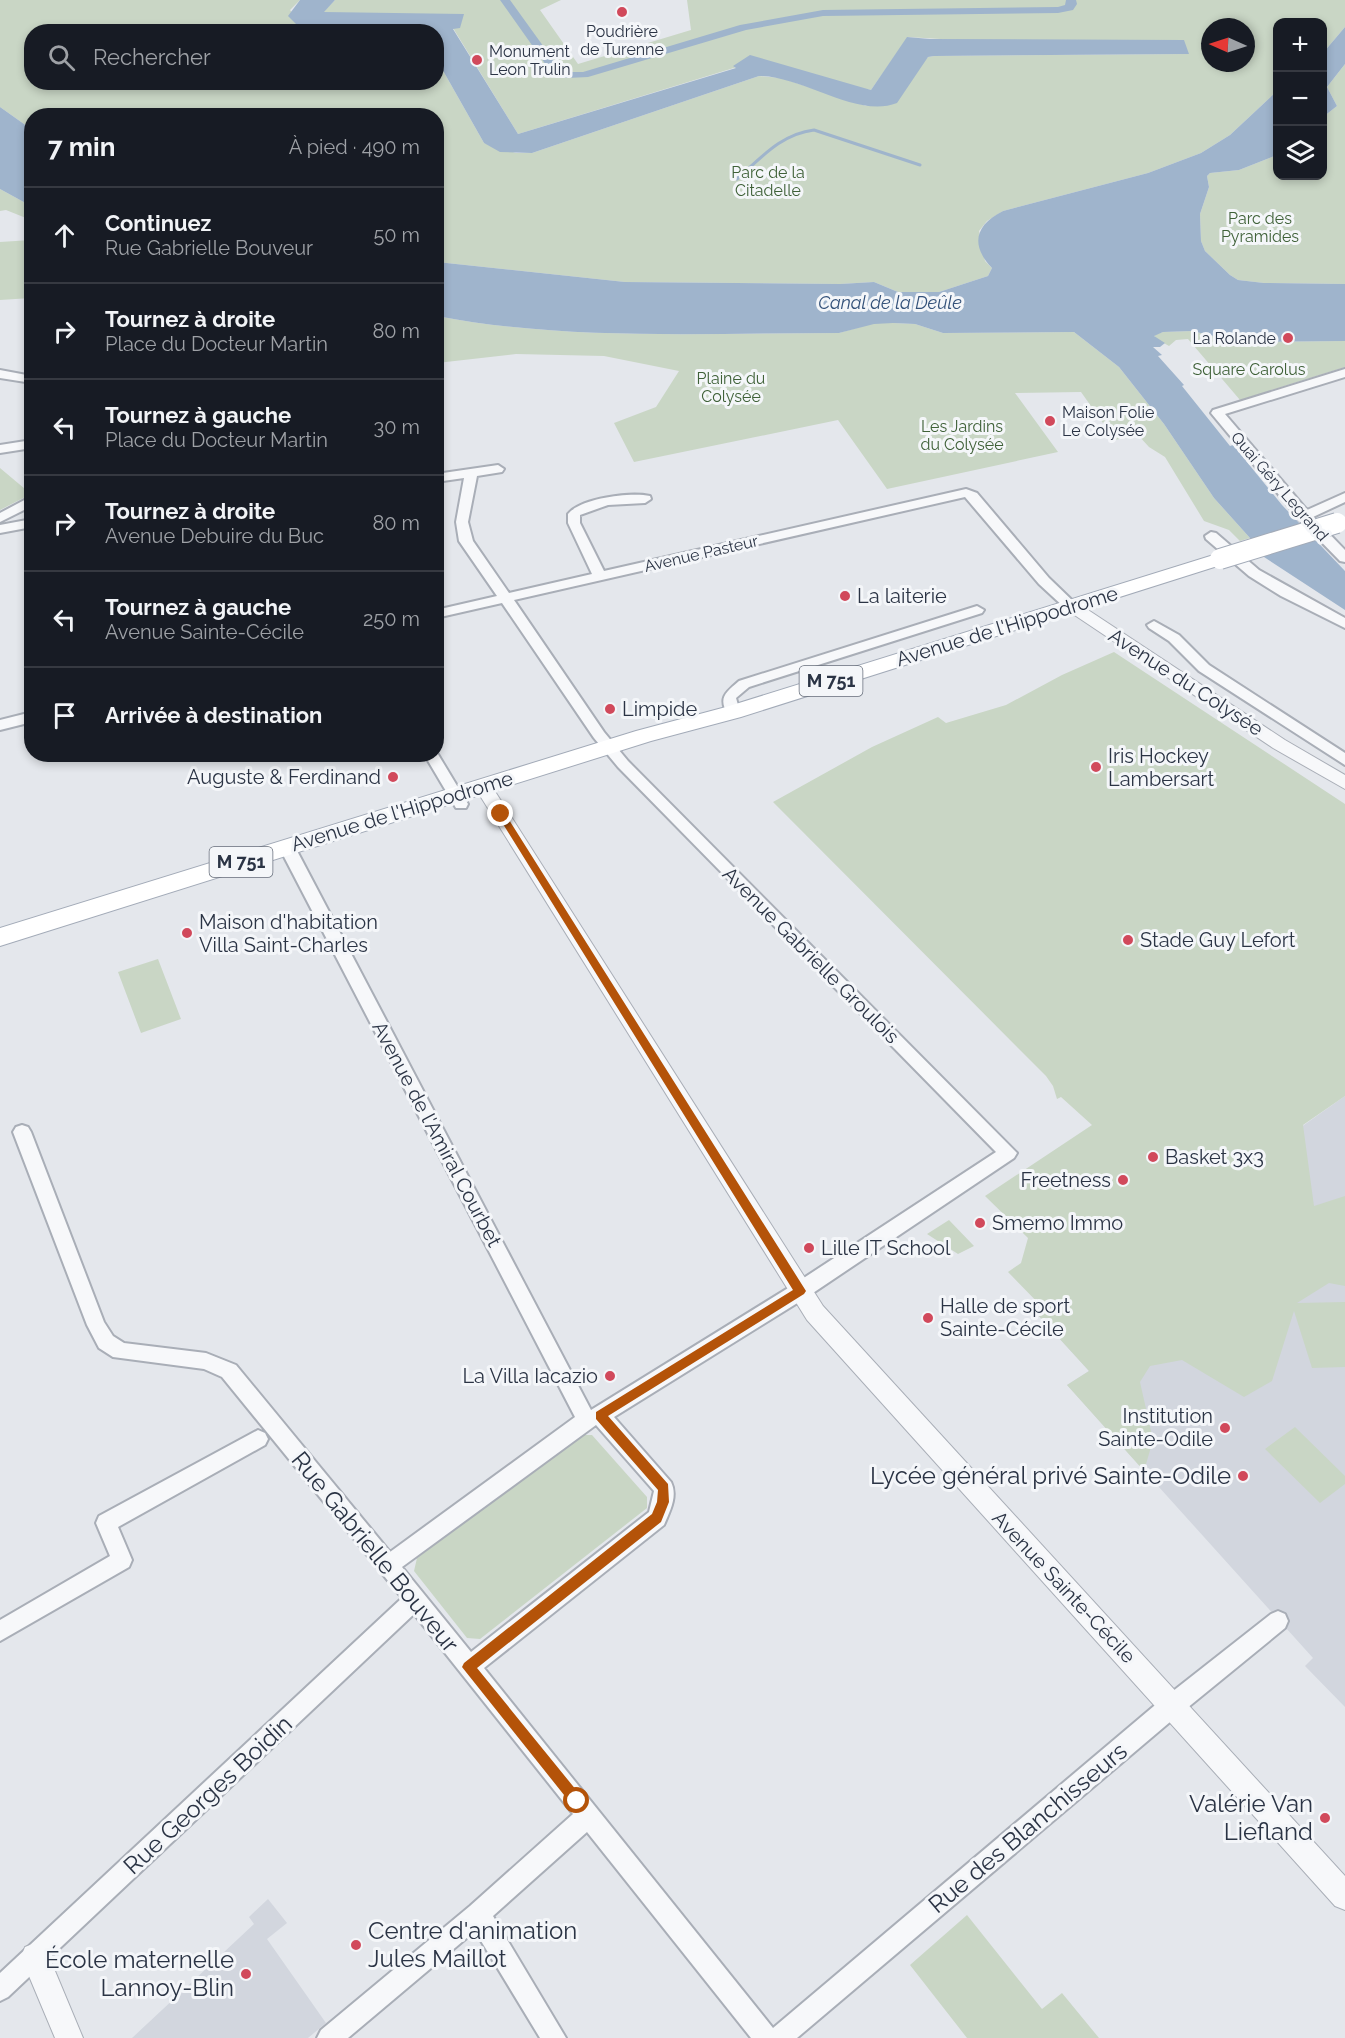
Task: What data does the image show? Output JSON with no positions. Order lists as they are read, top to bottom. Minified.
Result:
{"streets":{"main road":["Avenue de l'Hippodrome","M 751"],"street":["Quai Géry Legrand","Avenue Pasteur","Avenue du Colysée","Avenue Gabrielle Groulois","Avenue de l'Amiral Courbet","Rue Gabrielle Bouveur","Avenue Sainte-Cécile","Rue Georges Boidin","Rue des Blanchisseurs"]},"crossings":[["Avenue Pasteur","Avenue du Colysée"],["Avenue Pasteur","Avenue Gabrielle Groulois"],["Avenue de l'Hippodrome","Avenue du Colysée"],["Avenue de l'Hippodrome","Avenue Gabrielle Groulois"],["Avenue de l'Hippodrome","Avenue de l'Amiral Courbet"],["Avenue de l'Hippodrome","Avenue Sainte-Cécile"],["Avenue Gabrielle Groulois","Avenue Sainte-Cécile"],["Avenue de l'Amiral Courbet","Rue Gabrielle Bouveur"],["Rue Gabrielle Bouveur","Rue Georges Boidin"],["Avenue Sainte-Cécile","Rue des Blanchisseurs"]],"water":["Canal de la Deûle"],"parks":["Parc de la Citadelle","Parc des Pyramides","Square Carolus","Plaine du Colysée","Les Jardins du Colysée"],"places":["Poudrière de Turenne","Monument Leon Trulin","La Rolande","Maison Folie Le Colysée","La laiterie","Limpide","Iris Hockey Lambersart","Auguste & Ferdinand","Maison d'habitation Villa Saint-Charles","Stade Guy Lefort","Basket 3x3","Freetness","Smemo Immo","Lille IT School","Halle de sport Sainte-Cécile","La Villa Iacazio","Institution Sainte-Odile","Lycée général privé Sainte-Odile","Valérie Van Liefland","Centre d'animation Jules Maillot","École maternelle Lannoy-Blin"],"north":"left","page":{"map_buttons":["+","−"],"search":"Rechercher","heading":["7 min","À pied · 490 m"],"list":[["Continuez","Rue Gabrielle Bouveur","50 m"],["Tournez à droite","Place du Docteur Martin","80 m"],["Tournez à gauche","Place du Docteur Martin","30 m"],["Tournez à droite","Avenue Debuire du Buc","80 m"],["Tournez à gauche","Avenue Sainte-Cécile","250 m"],"Arrivée à destination"]}}
